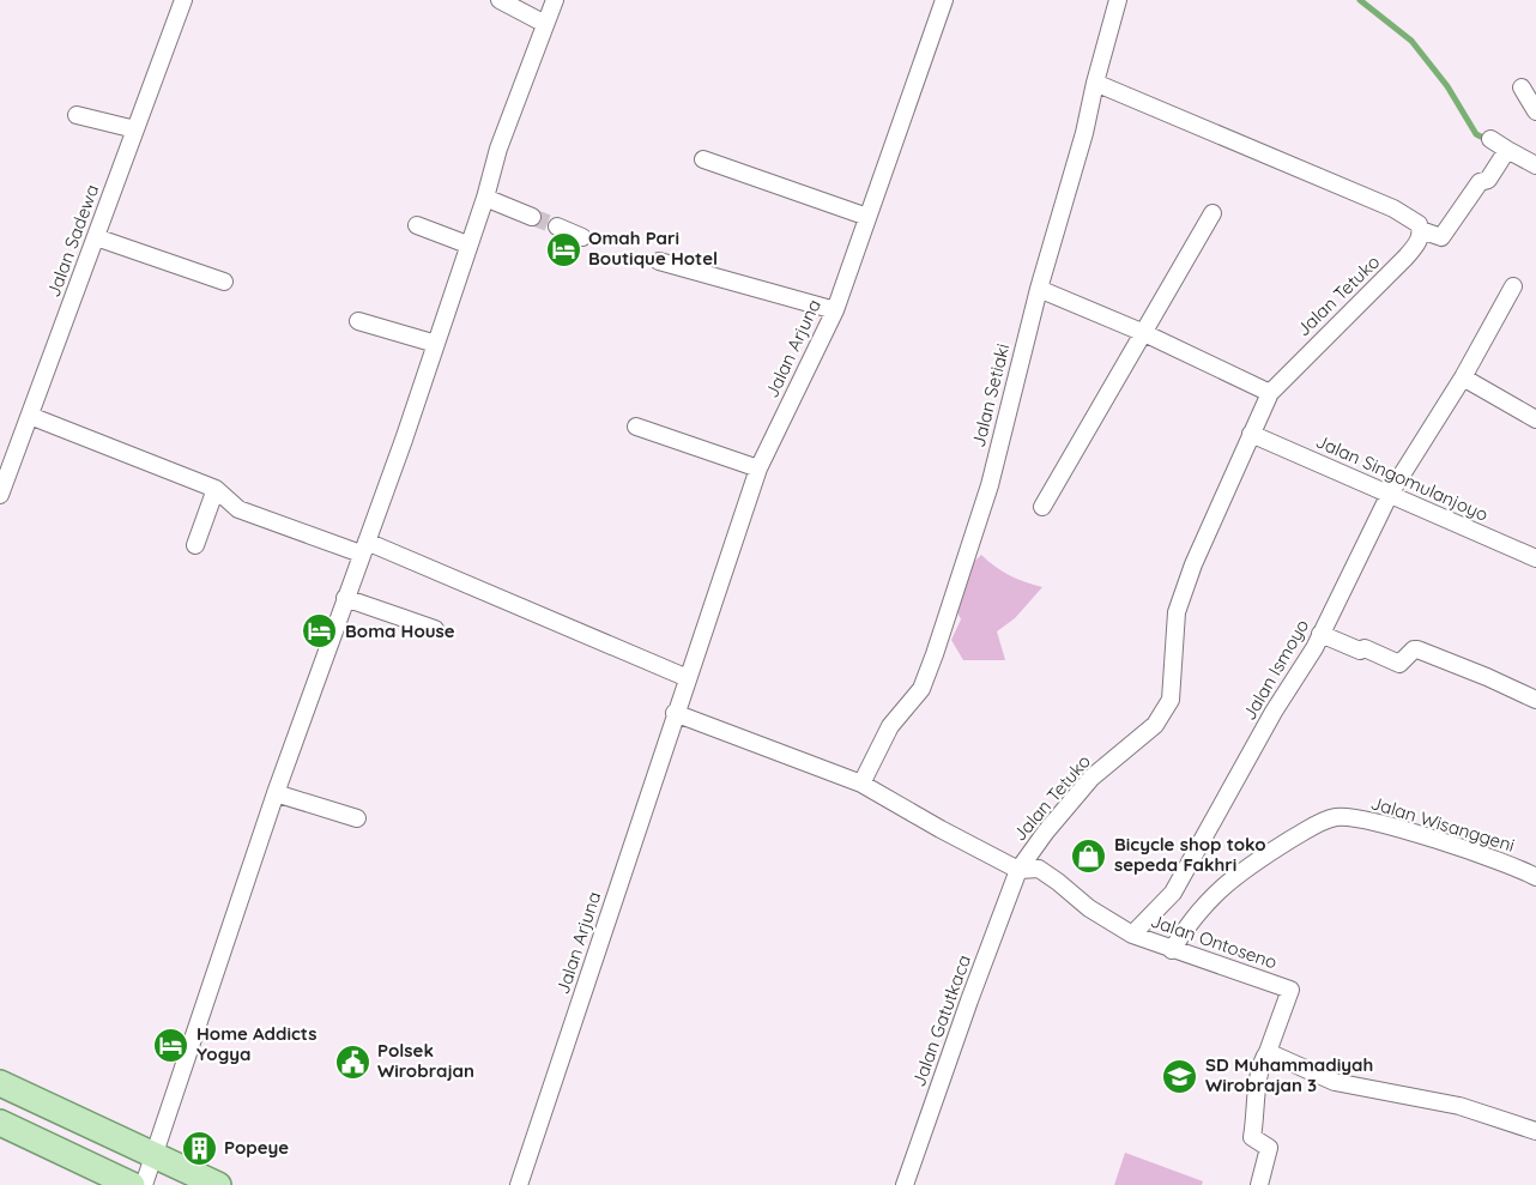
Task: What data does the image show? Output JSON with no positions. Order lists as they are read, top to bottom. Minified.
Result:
{"streets":{"street":["Jalan Sadewa","Jalan Tetuko","Jalan Arjuna","Jalan Setiaki","Jalan Singomulanjoyo","Jalan Ismoyo","Jalan Wisanggeni","Jalan Ontoseno","Jalan Gatutkaca"]},"crossings":[["Jalan Tetuko","Jalan Singomulanjoyo"],["Jalan Tetuko","Jalan Ontoseno"],["Jalan Tetuko","Jalan Gatutkaca"],["Jalan Singomulanjoyo","Jalan Ismoyo"],["Jalan Ismoyo","Jalan Ontoseno"],["Jalan Wisanggeni","Jalan Ontoseno"],["Jalan Ontoseno","Jalan Gatutkaca"]],"places":{"hotel":["Omah Pari Boutique Hotel","Boma House","Home Addicts Yogya"],"shop":["Bicycle shop toko sepeda Fakhri"],"public building":["Polsek Wirobrajan"],"school or university":["SD Muhammadiyah Wirobrajan 3"],"building":["Popeye"]}}
